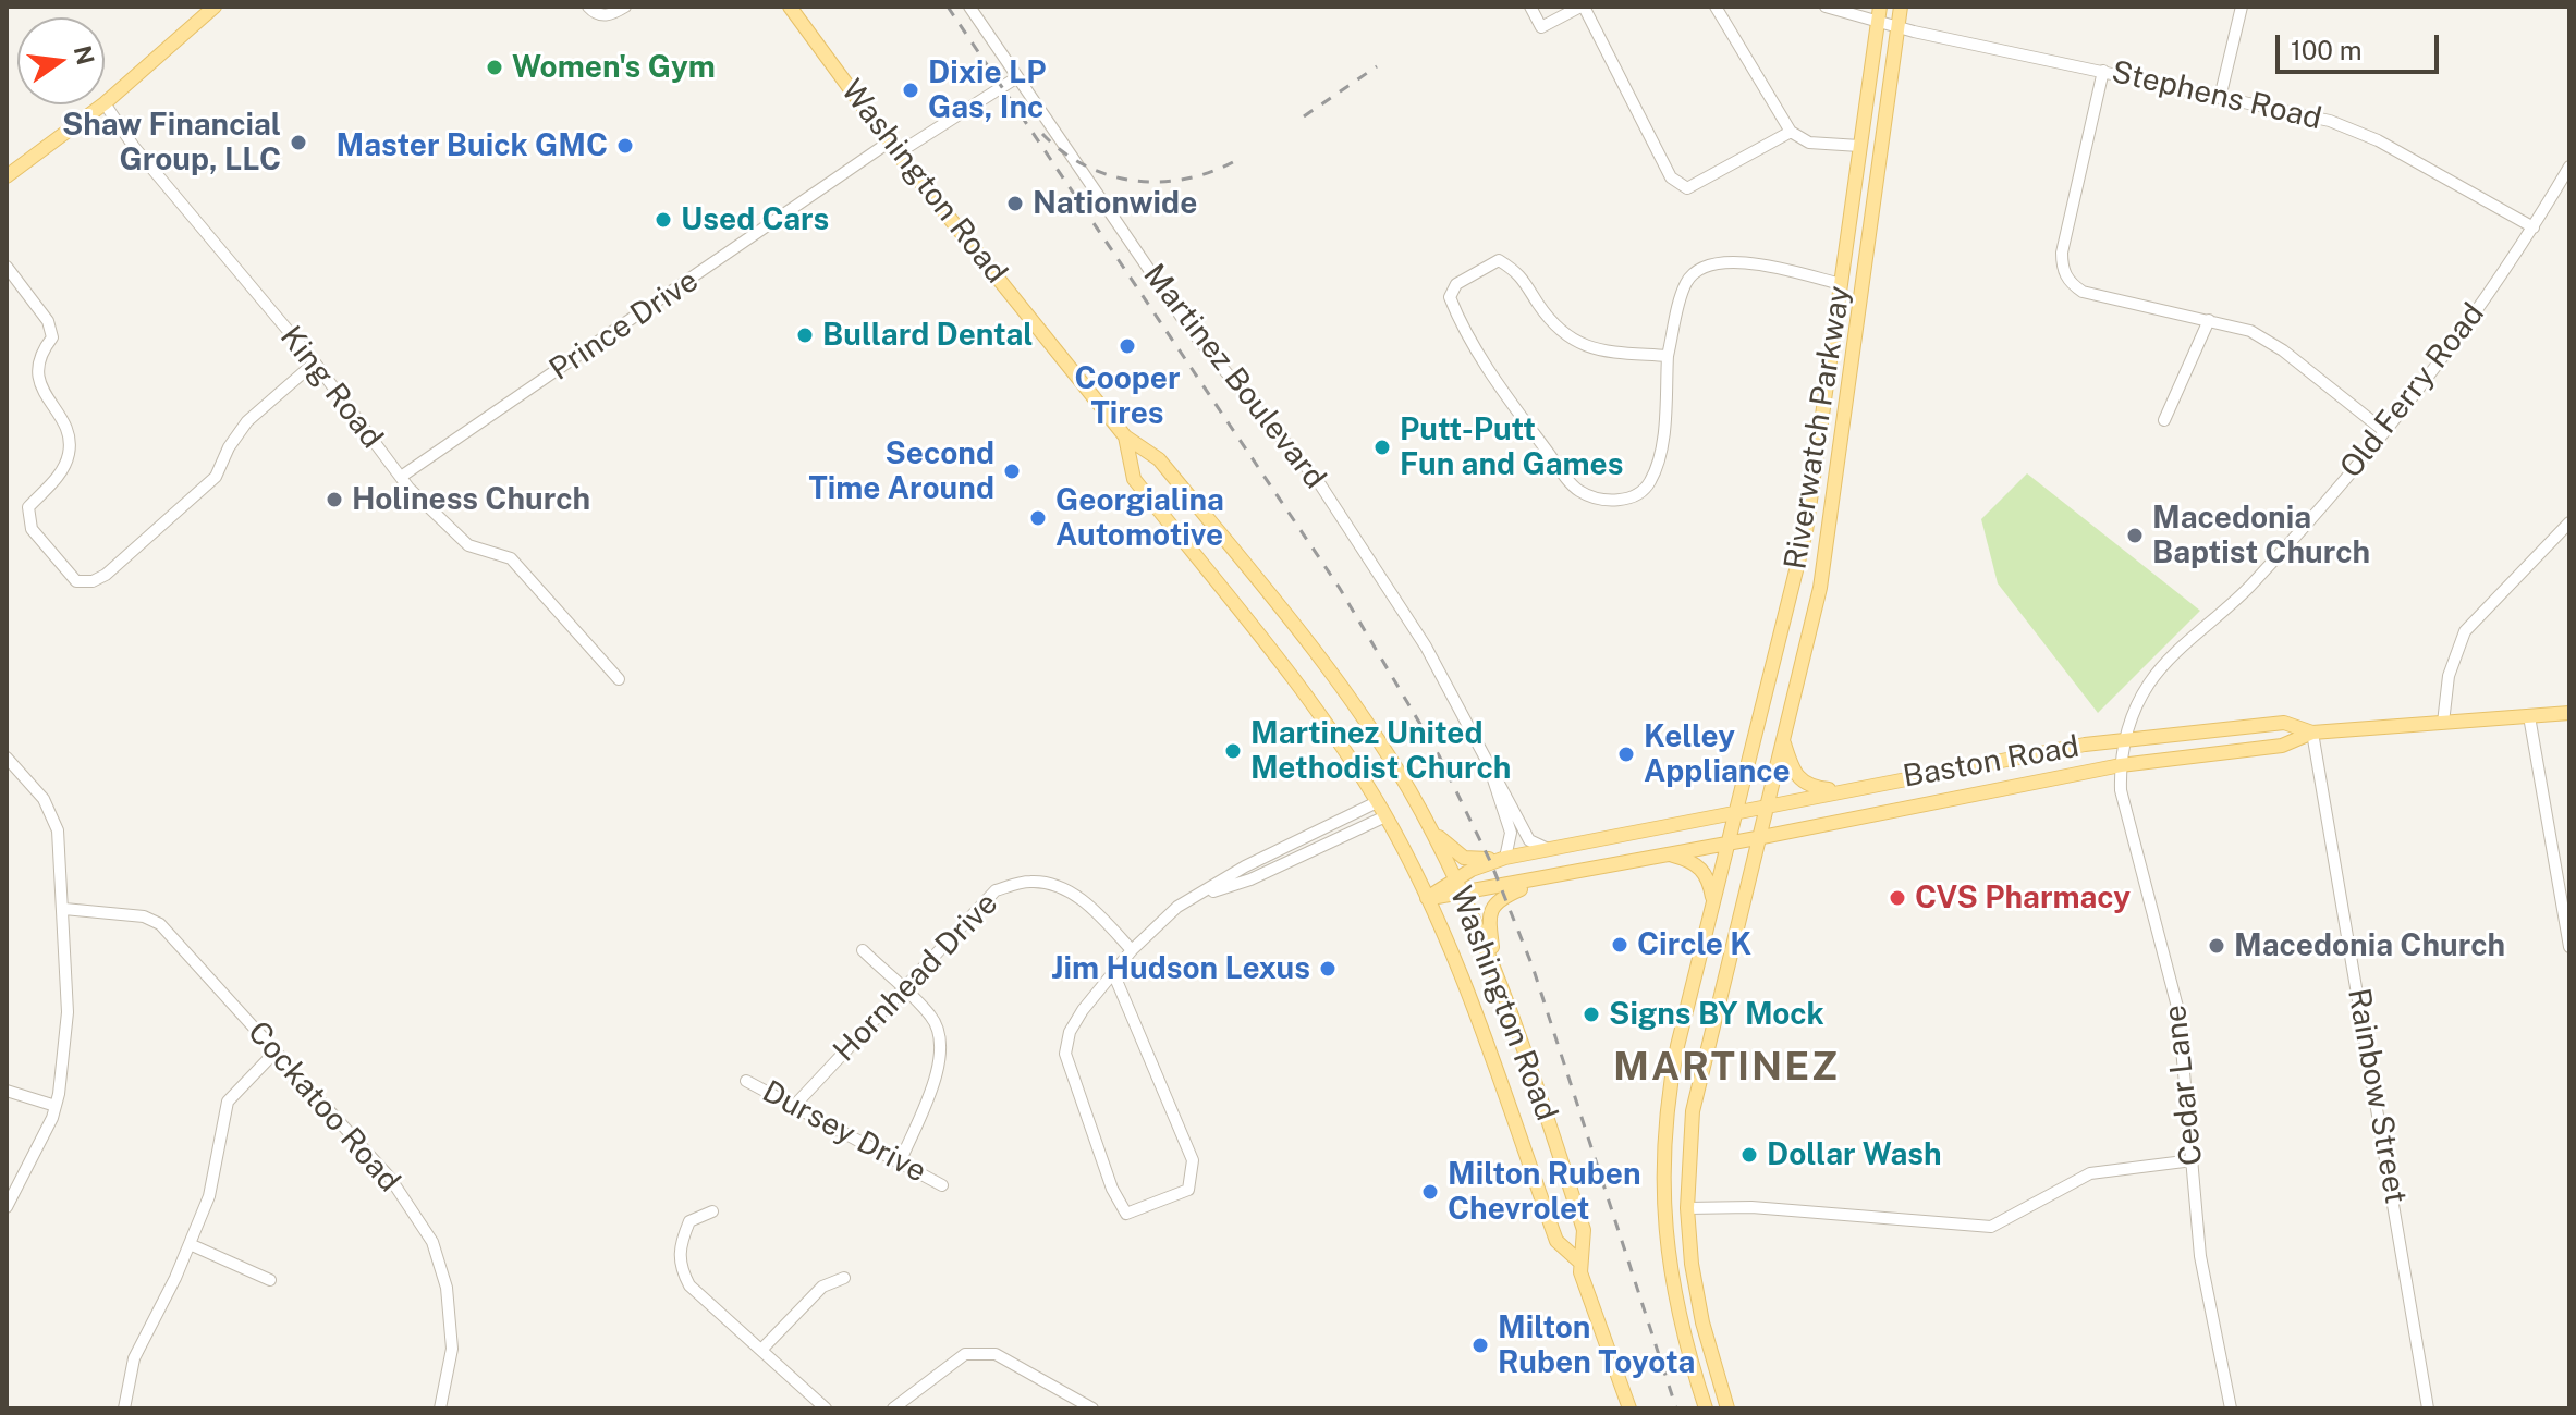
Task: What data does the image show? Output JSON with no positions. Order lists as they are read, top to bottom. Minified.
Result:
{"streets":{"main road":["Washington Road","Riverwatch Parkway","Baston Road"],"street":["Stephens Road","Prince Drive","Martinez Boulevard","King Road","Old Ferry Road","Hornhead Drive","Cedar Lane","Rainbow Street","Cockatoo Road","Dursey Drive"]},"crossings":[["Stephens Road","Old Ferry Road"],["Stephens Road","Riverwatch Parkway"],["Washington Road","Prince Drive"],["Washington Road","Baston Road"],["Prince Drive","Martinez Boulevard"],["Prince Drive","King Road"],["Martinez Boulevard","Baston Road"],["Old Ferry Road","Baston Road"],["Old Ferry Road","Cedar Lane"],["Riverwatch Parkway","Baston Road"],["Baston Road","Rainbow Street"],["Hornhead Drive","Dursey Drive"]],"districts":["MARTINEZ"],"places":["Women's Gym","Dixie LP Gas, Inc","Shaw Financial Group, LLC","Master Buick GMC","Nationwide","Used Cars","Bullard Dental","Cooper Tires","Putt-Putt Fun and Games","Second Time Around","Holiness Church","Georgialina Automotive","Macedonia Baptist Church","Martinez United Methodist Church","Kelley Appliance","CVS Pharmacy","Circle K","Macedonia Church","Jim Hudson Lexus","Signs BY Mock","Dollar Wash","Milton Ruben Chevrolet","Milton Ruben Toyota"],"scale_bar":"100 m","north":"right"}
